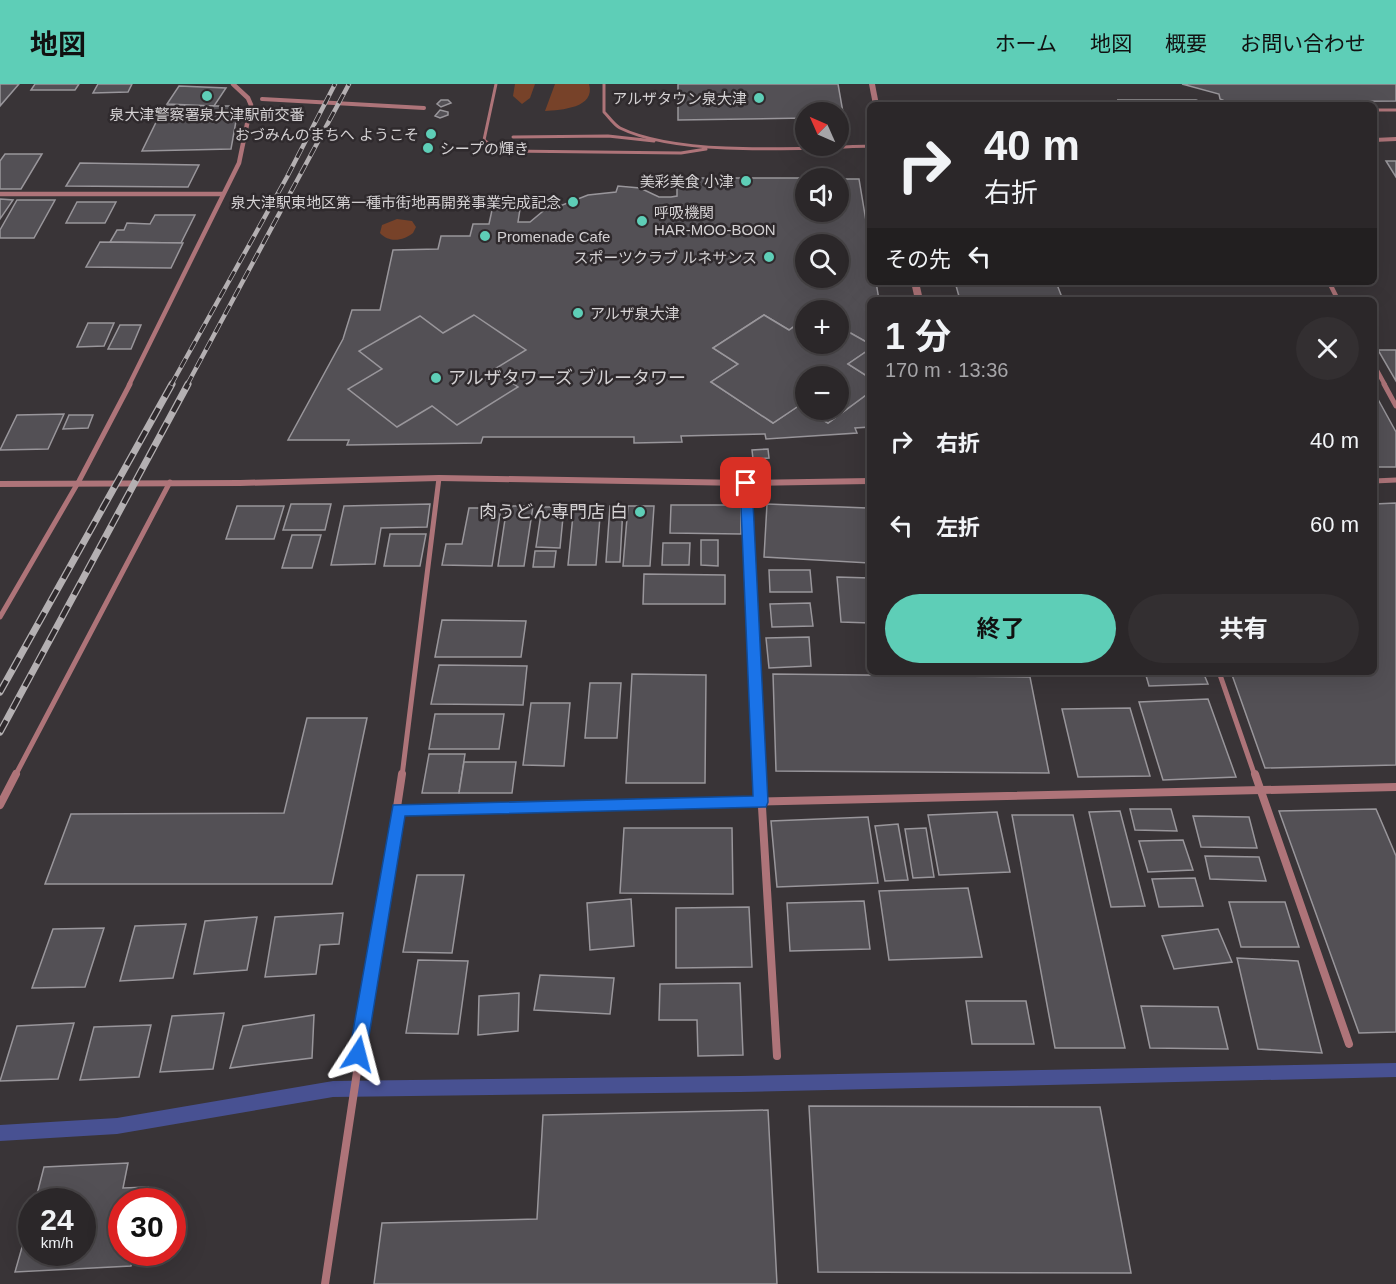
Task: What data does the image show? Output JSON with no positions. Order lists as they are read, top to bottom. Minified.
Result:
{"places":["泉大津警察署泉大津駅前交番","アルザタウン泉大津","おづみんのまちへ ようこそ","シープの輝き","美彩美食 小津","泉大津駅東地区第一種市街地再開発事業完成記念","呼吸機関 HAR-MOO-BOON","Promenade Cafe","スポーツクラブ ルネサンス","アルザ泉大津","アルザタワーズ ブルータワー","肉うどん専門店 白"],"north":"top left","page":{"header":"地図","nav":["ホーム","地図","概要","お問い合わせ"],"map_buttons":["+","−"],"turn":["40 m","右折"],"then":"その先","heading":["1 分","170 m · 13:36"],"list":[{"name":"右折","value":"40 m"},{"name":"左折","value":"60 m"}],"buttons":["終了","共有"],"speed":"24 km/h","limit":"30"}}
